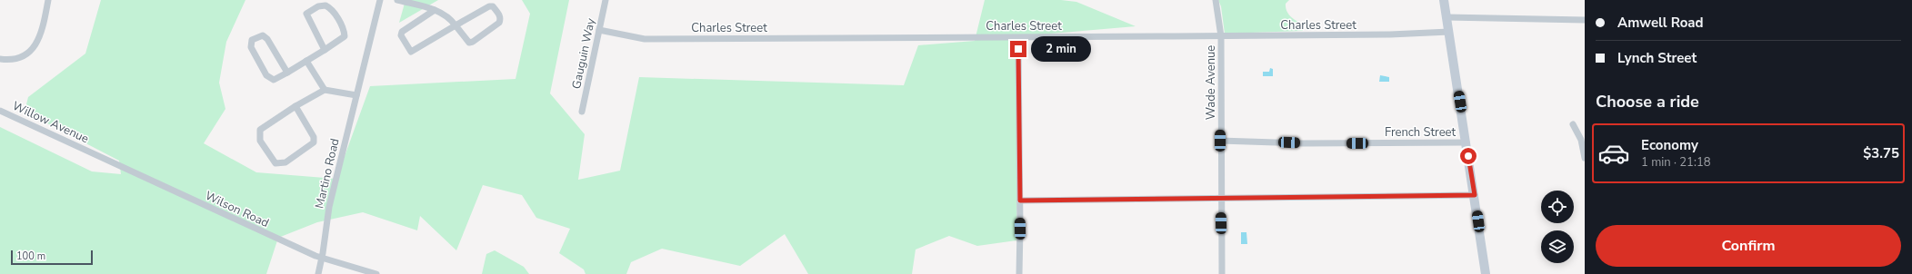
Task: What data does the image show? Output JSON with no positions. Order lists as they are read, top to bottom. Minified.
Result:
{"streets":{"street":["Charles Street","Gauguin Way","Wade Avenue","Willow Avenue","French Street","Martino Road","Wilson Road"]},"crossings":[["Charles Street","Gauguin Way"],["Charles Street","Wade Avenue"],["Wade Avenue","French Street"],["Willow Avenue","Wilson Road"],["Martino Road","Wilson Road"]],"scale_bar":"100 m","page":{"banner":["Amwell Road","Lynch Street"],"bubble":"2 min","heading":"Choose a ride","list":[{"name":"Economy","note":"1 min · 21:18","value":"$3.75"}],"buttons":"Confirm","scale":"100 m"}}
